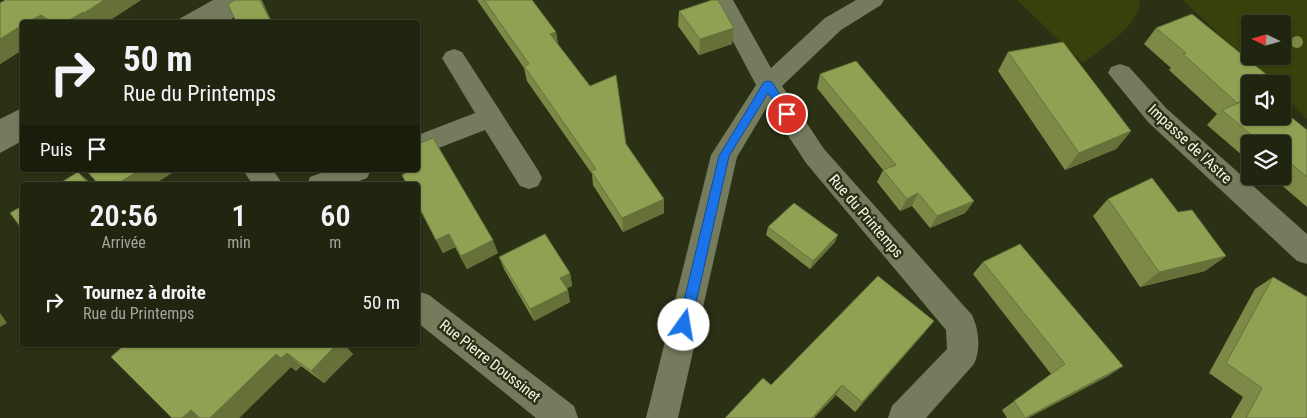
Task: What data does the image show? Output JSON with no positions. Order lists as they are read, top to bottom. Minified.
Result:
{"streets":{"street":["Impasse de l'Astre","Rue du Printemps","Rue Pierre Doussinet"]},"north":"left","page":{"turn":["50 m","Rue du Printemps"],"then":"Puis","eta":["20:56","Arrivée","1","min","60","m"],"list":[{"name":"Tournez à droite","note":"Rue du Printemps","value":"50 m"}]}}
